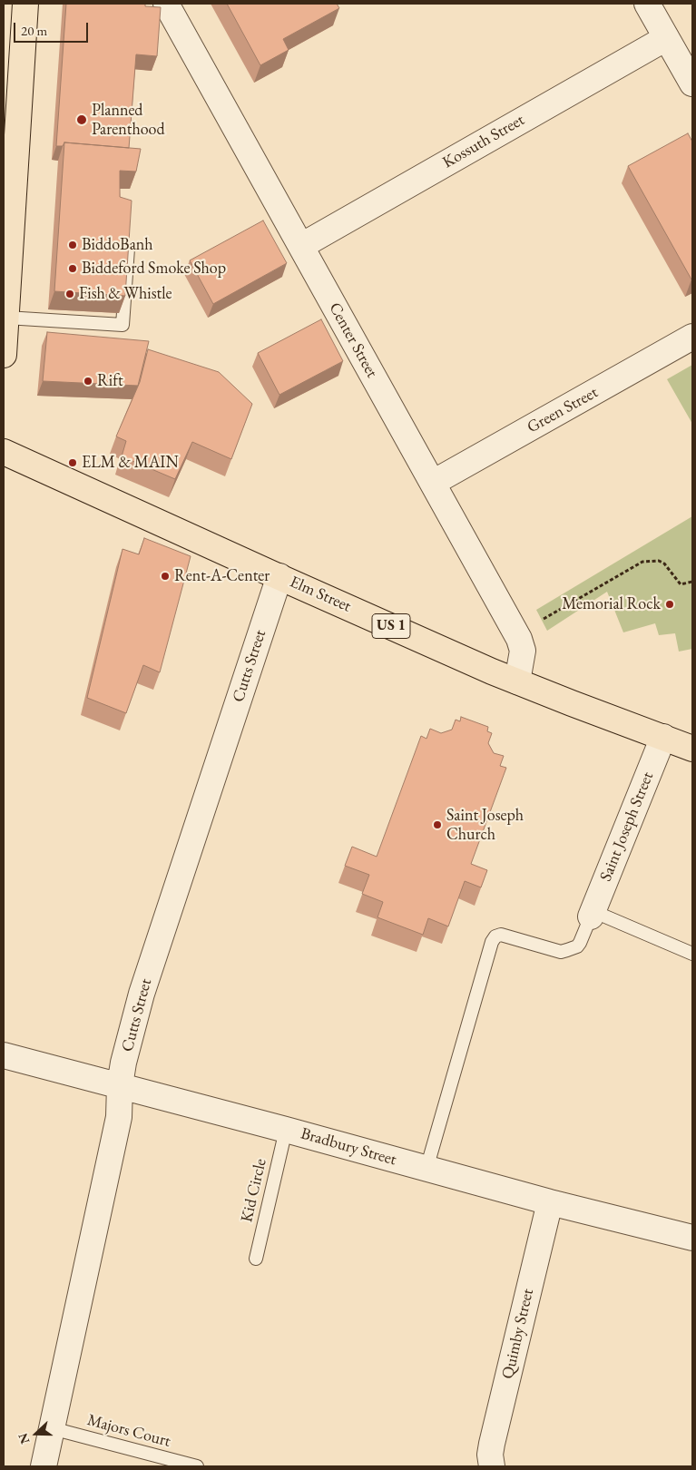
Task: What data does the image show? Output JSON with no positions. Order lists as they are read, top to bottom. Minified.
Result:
{"streets":{"main road":["Elm Street","US 1"],"street":["Kossuth Street","Center Street","Green Street","Cutts Street","Saint Joseph Street","Bradbury Street","Quimby Street"],"lane":["Kid Circle","Majors Court"]},"crossings":[["Kossuth Street","Center Street"],["Center Street","Green Street"],["Center Street","Elm Street"],["Elm Street","Cutts Street"],["Elm Street","Saint Joseph Street"],["Cutts Street","Bradbury Street"],["Cutts Street","Majors Court"],["Bradbury Street","Kid Circle"],["Bradbury Street","Quimby Street"]],"places":["Planned Parenthood","BiddoBanh","Biddeford Smoke Shop","Fish & Whistle","Rift","ELM & MAIN","Rent-A-Center","Memorial Rock","Saint Joseph Church"],"scale_bar":"20 m","north":"left"}
